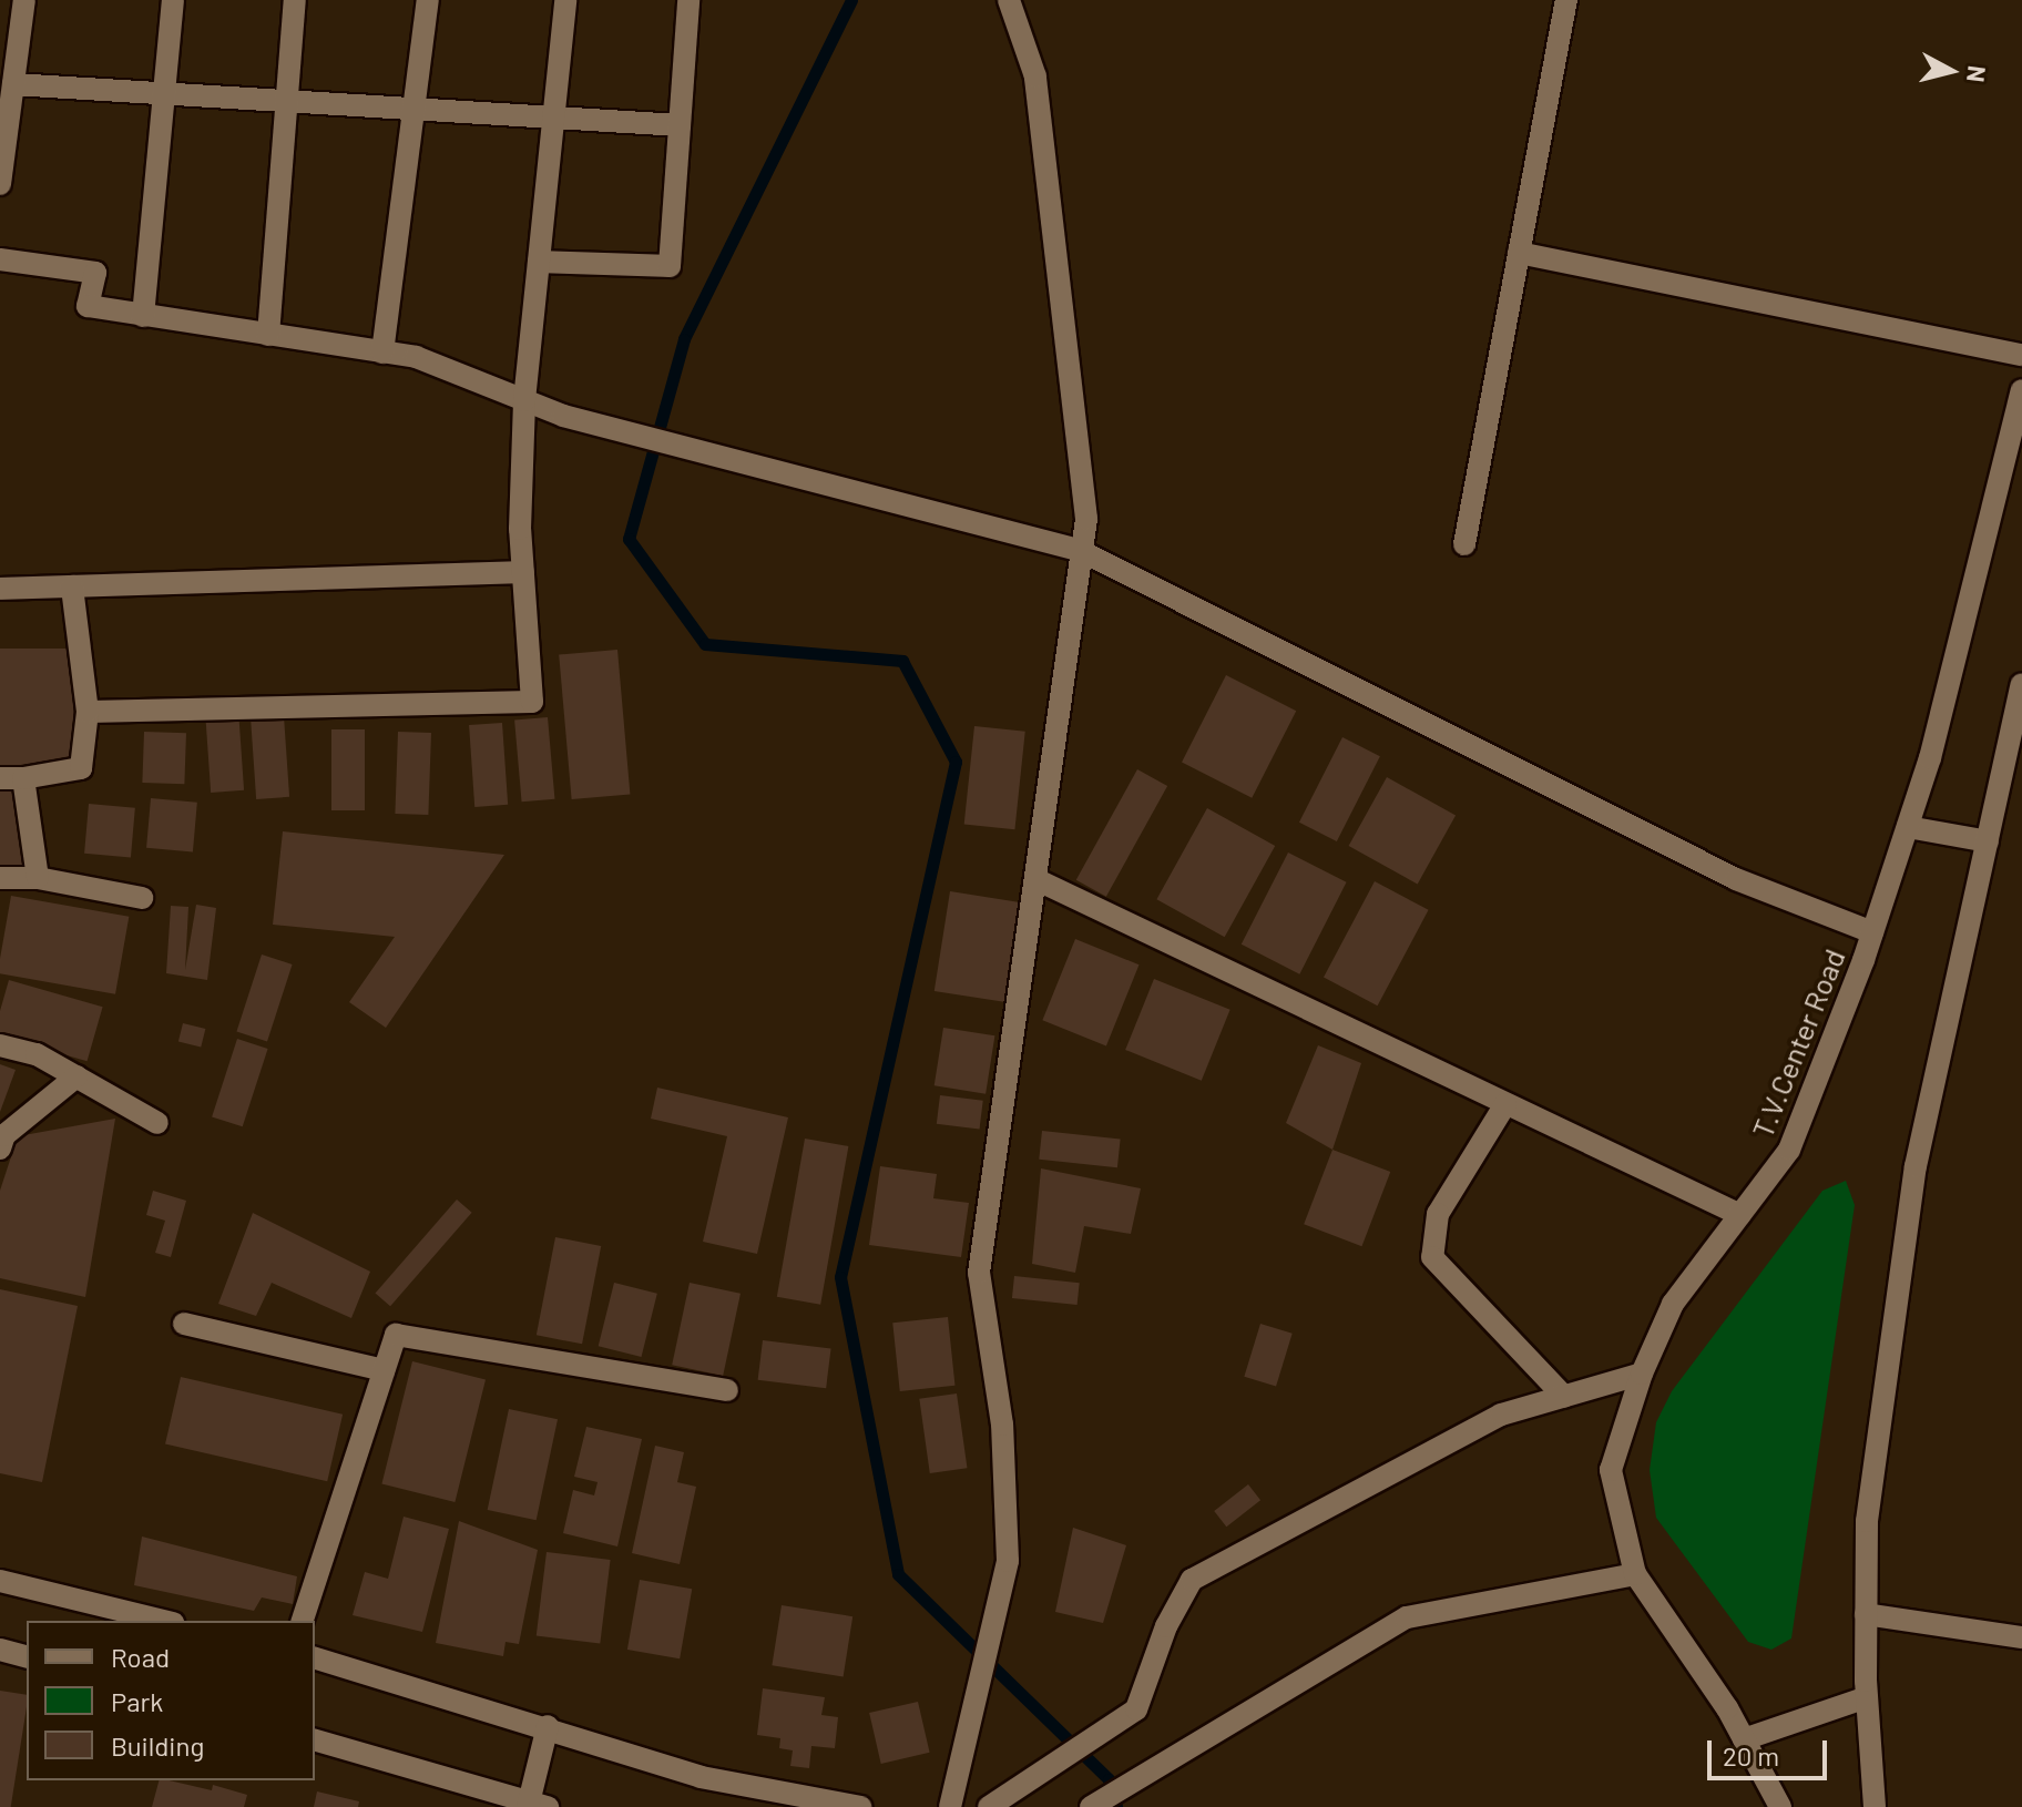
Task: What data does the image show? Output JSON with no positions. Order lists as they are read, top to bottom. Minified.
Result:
{"streets":{"street":["T.V.Center Road"]},"legend":["Road","Park","Building"],"scale_bar":"20 m","north":"right"}
